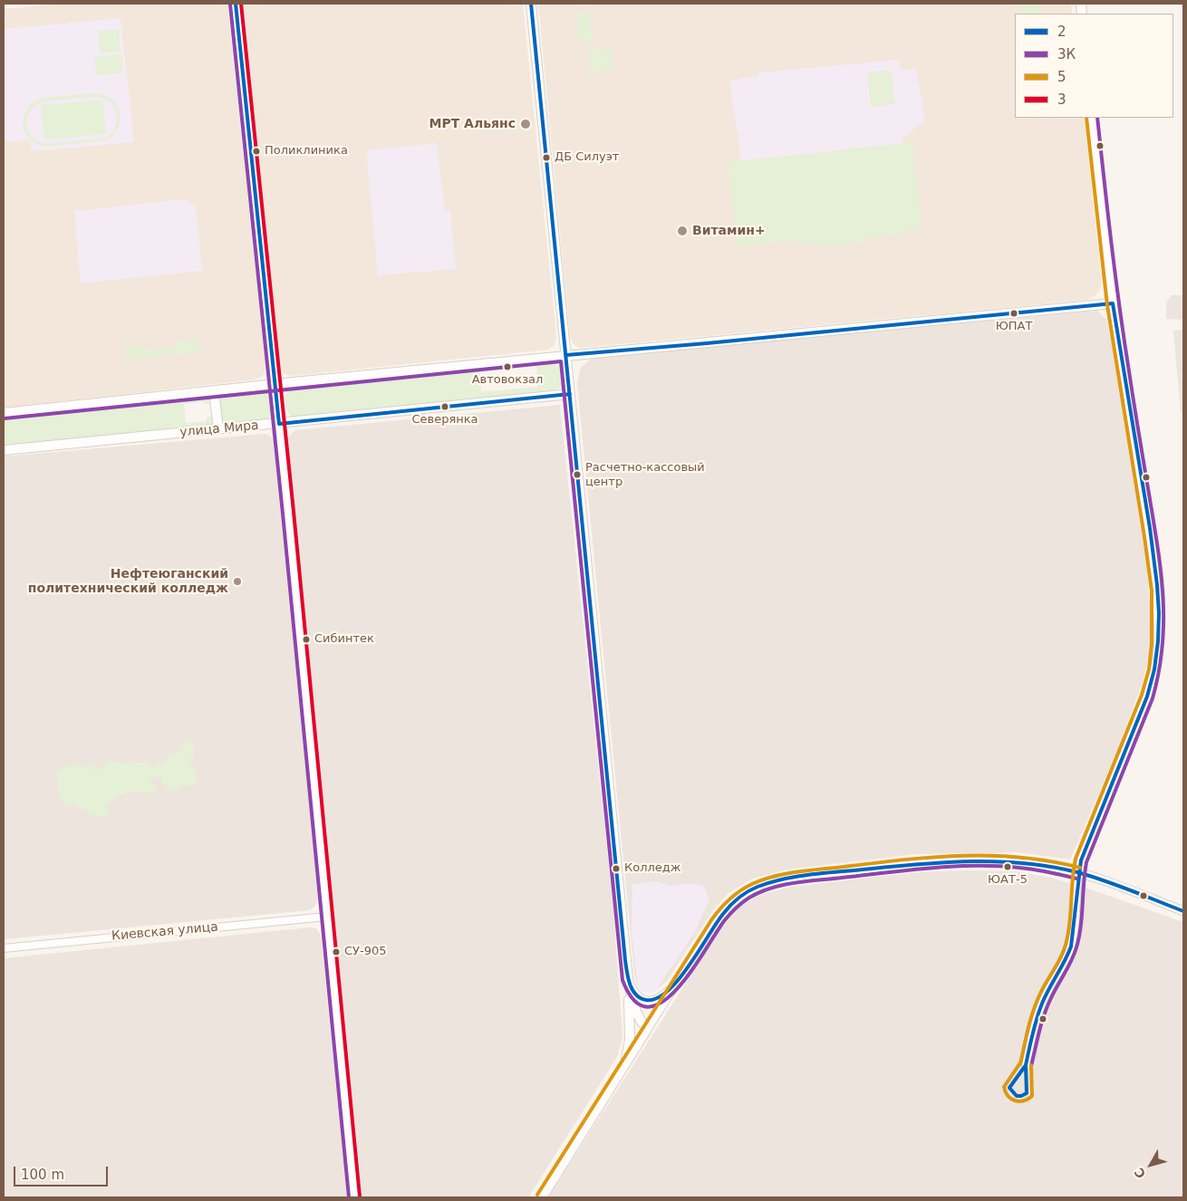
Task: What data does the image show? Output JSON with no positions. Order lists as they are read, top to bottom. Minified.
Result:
{"streets":{"main road":["улица Мира"],"street":["Киевская улица"]},"places":["МРТ Альянс","Поликлиника","ДБ Силуэт","Витамин+","ЮПАТ","Автовокзал","Северянка","Расчетно-кассовый центр","Нефтеюганский политехнический колледж","Сибинтек","ЮАТ-5","Колледж","СУ-905"],"lines":["transit line 2","transit line 3","transit line 3К","transit line 5"],"legend":["2","3К","5","3"],"scale_bar":"100 m","north":"bottom left"}
